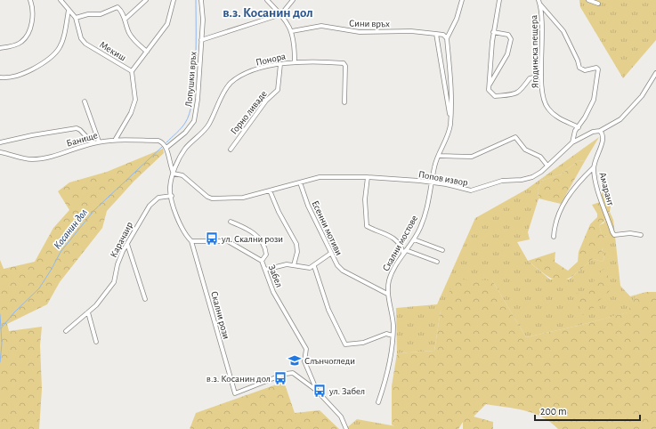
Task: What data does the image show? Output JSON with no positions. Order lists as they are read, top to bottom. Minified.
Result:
{"streets":{"street":["Сини връх","Мекиш","Ягодинска пещера","Понора","Лопушки връх","Горно ливаде","Банище","Попов извор","Амарант","Есенни мотиви","Карачаир","Скални мостове","Забел","Скални рози"]},"crossings":[["Мекиш","Банище"],["Ягодинска пещера","Попов извор"],["Понора","Горно ливаде"],["Понора","Попов извор"],["Лопушки връх","Банище"],["Попов извор","Есенни мотиви"],["Попов извор","Скални мостове"],["Есенни мотиви","Скални мостове"],["Забел","Скални рози"]],"districts":["в.з. Косанин дол"],"water":["Косанин дол"],"places":{"bus stop":["ул. Скални рози","в.з. Косанин дол","ул. Забел"],"school or university":["Слънчогледи"]},"scale_bar":"200 m"}
